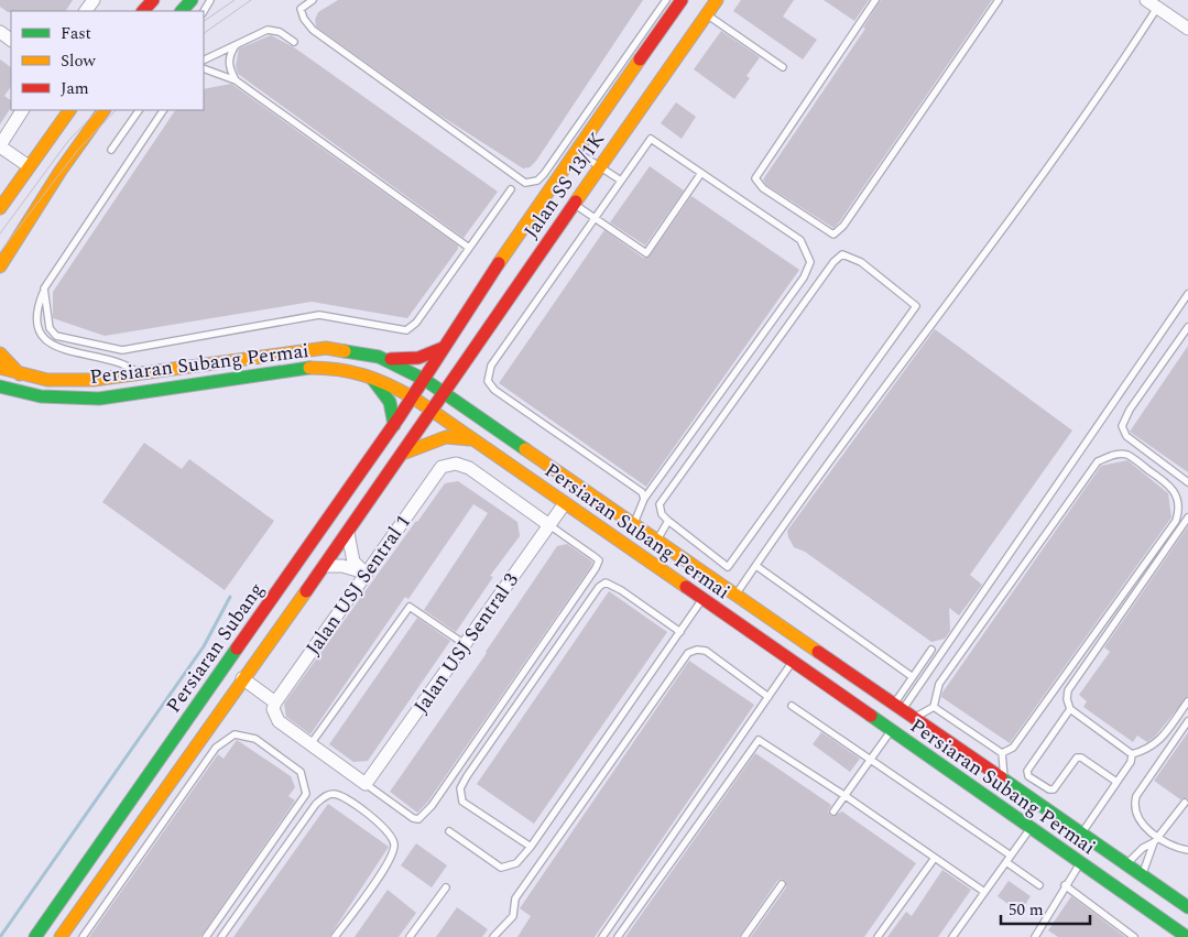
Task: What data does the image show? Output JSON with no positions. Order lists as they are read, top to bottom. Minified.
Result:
{"streets":{"main road":["Jalan SS 13/1K","Persiaran Subang Permai","Persiaran Subang"],"street":["Jalan USJ Sentral 1","Jalan USJ Sentral 3"]},"crossings":[["Jalan SS 13/1K","Persiaran Subang Permai"],["Jalan SS 13/1K","Persiaran Subang"],["Persiaran Subang Permai","Jalan USJ Sentral 3"],["Persiaran Subang Permai","Persiaran Subang"],["Jalan USJ Sentral 1","Jalan USJ Sentral 3"]],"legend":["Fast","Slow","Jam"],"scale_bar":"50 m"}
